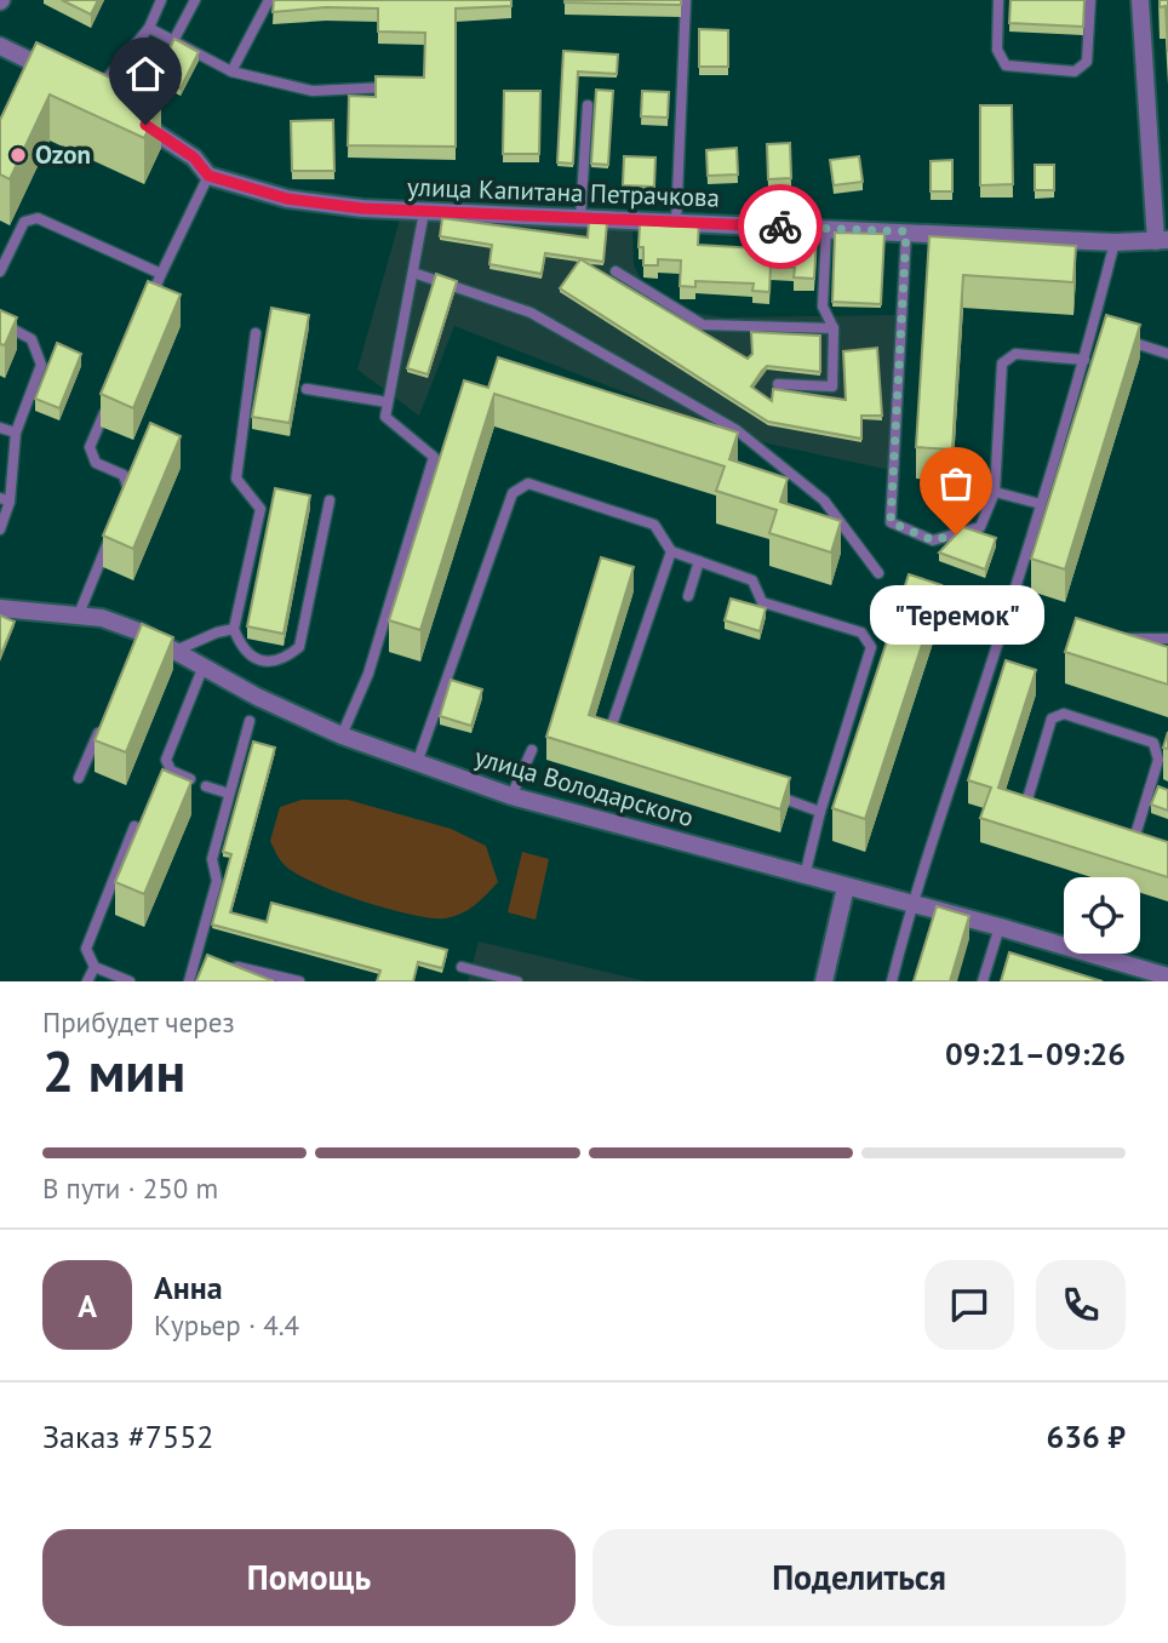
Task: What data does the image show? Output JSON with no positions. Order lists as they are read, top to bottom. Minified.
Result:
{"streets":{"street":["улица Капитана Петрачкова","улица Володарского"]},"places":["Ozon","\"Теремок\""],"page":{"bubble":"\"Теремок\"","heading":["2 мин","Прибудет через","09:21–09:26"],"panel":["Анна","Курьер · 4.4","Заказ #7552","636 ₽"],"bar":"В пути · 250 m","round":"А","buttons":["Помощь","Поделиться"]}}
